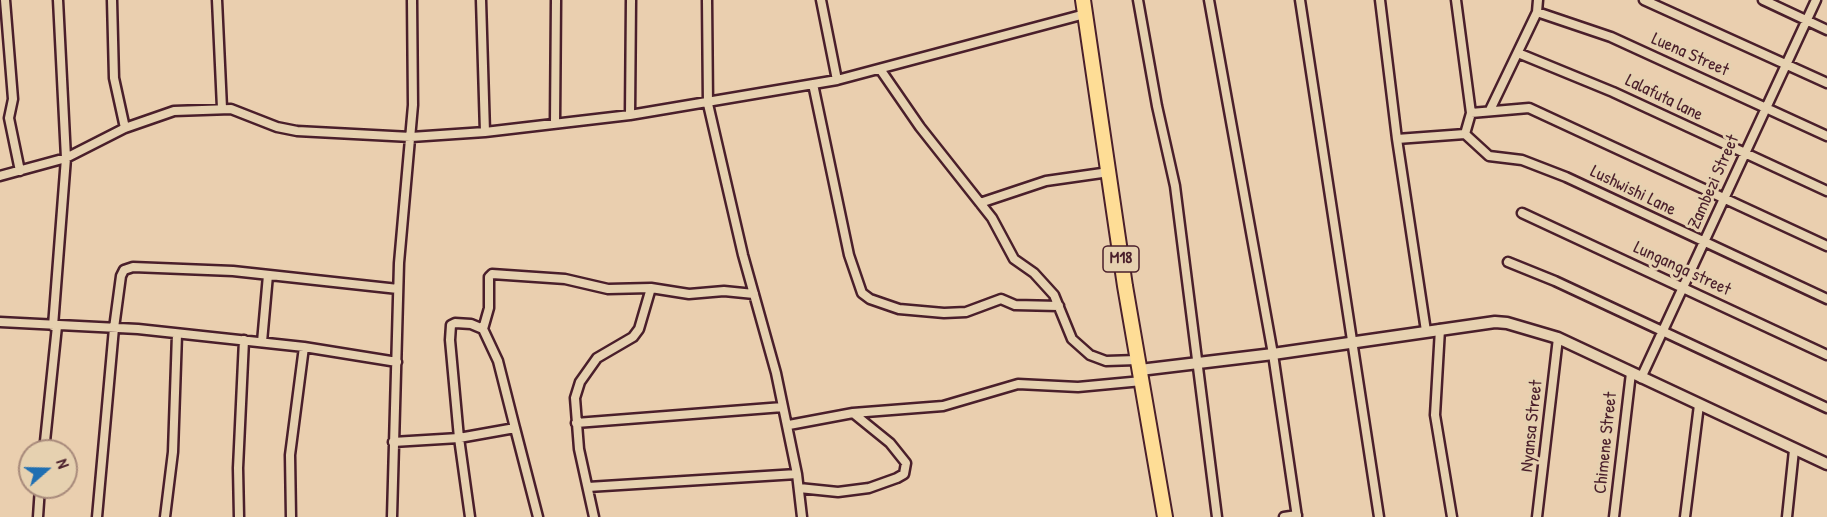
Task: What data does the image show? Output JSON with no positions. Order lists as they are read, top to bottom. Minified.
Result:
{"streets":{"main road":["M18"],"street":["Luena Street","Lalafuta lane","Zambezi Street","Lushwishi Lane","Lunganga street","Nyansa Street","Chimene Street"]},"crossings":[["Luena Street","Zambezi Street"],["Lalafuta lane","Zambezi Street"],["Zambezi Street","Lushwishi Lane"],["Zambezi Street","Lunganga street"],["Zambezi Street","Chimene Street"]],"north":"right"}
